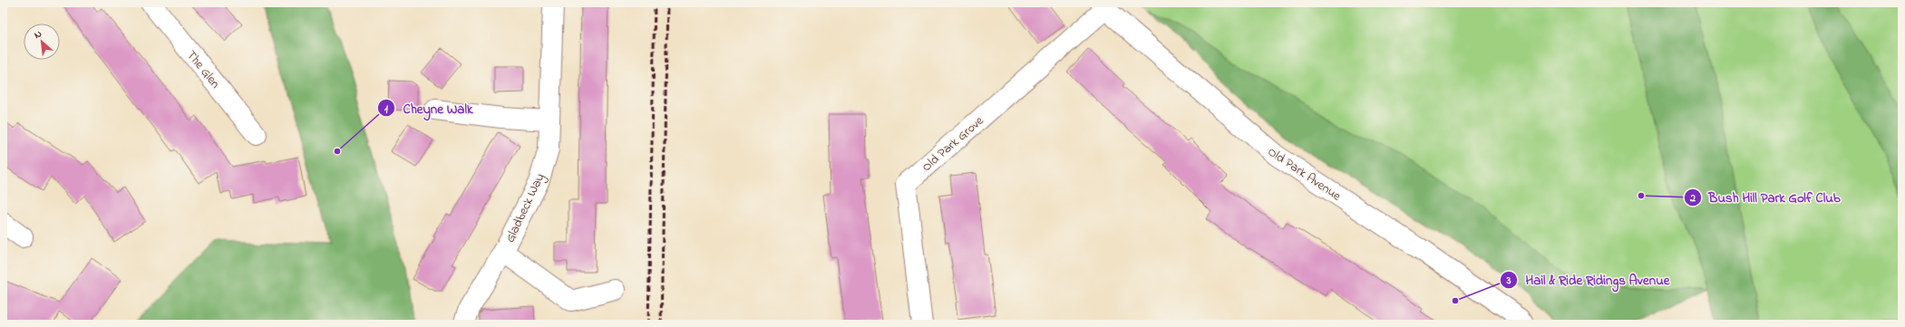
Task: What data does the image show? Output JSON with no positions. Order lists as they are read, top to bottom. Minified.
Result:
{"streets":{"street":["The Glen","Old Park Grove","Old Park Avenue","Gladbeck Way"]},"crossings":[["Old Park Grove","Old Park Avenue"]],"places":["Cheyne Walk","Bush Hill Park Golf Club","Hail & Ride Ridings Avenue"],"north":"top left"}
